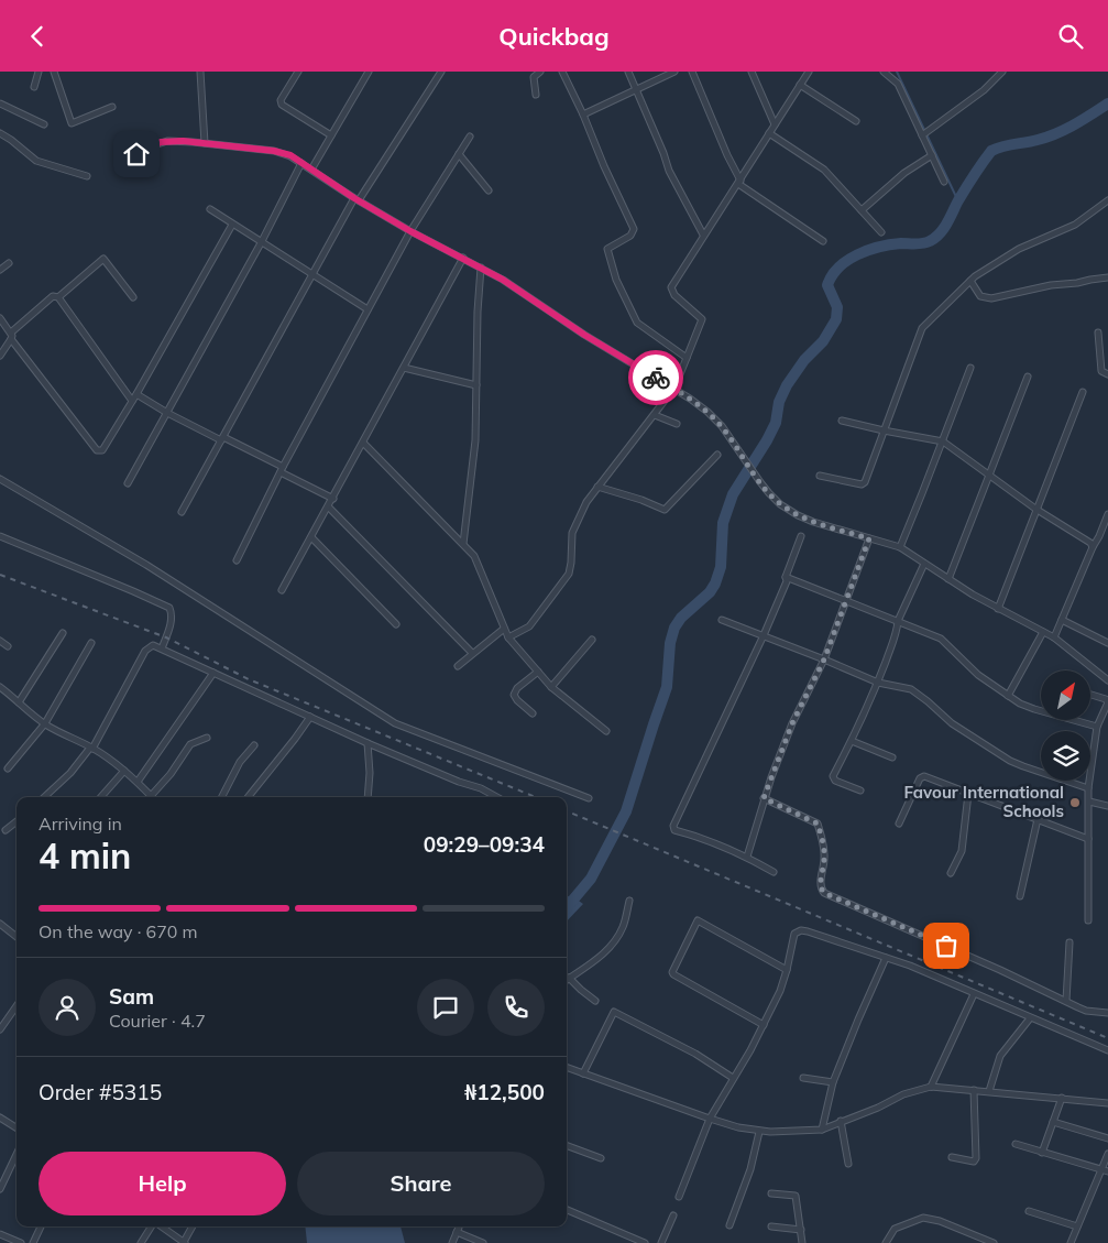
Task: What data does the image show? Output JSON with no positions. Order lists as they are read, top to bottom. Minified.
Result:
{"places":["Favour International Schools"],"north":"top right","page":{"header":"Quickbag","heading":["4 min","Arriving in","09:29–09:34"],"panel":["Sam","Courier · 4.7","Order #5315","₦12,500"],"bar":"On the way · 670 m","buttons":["Help","Share"]}}
